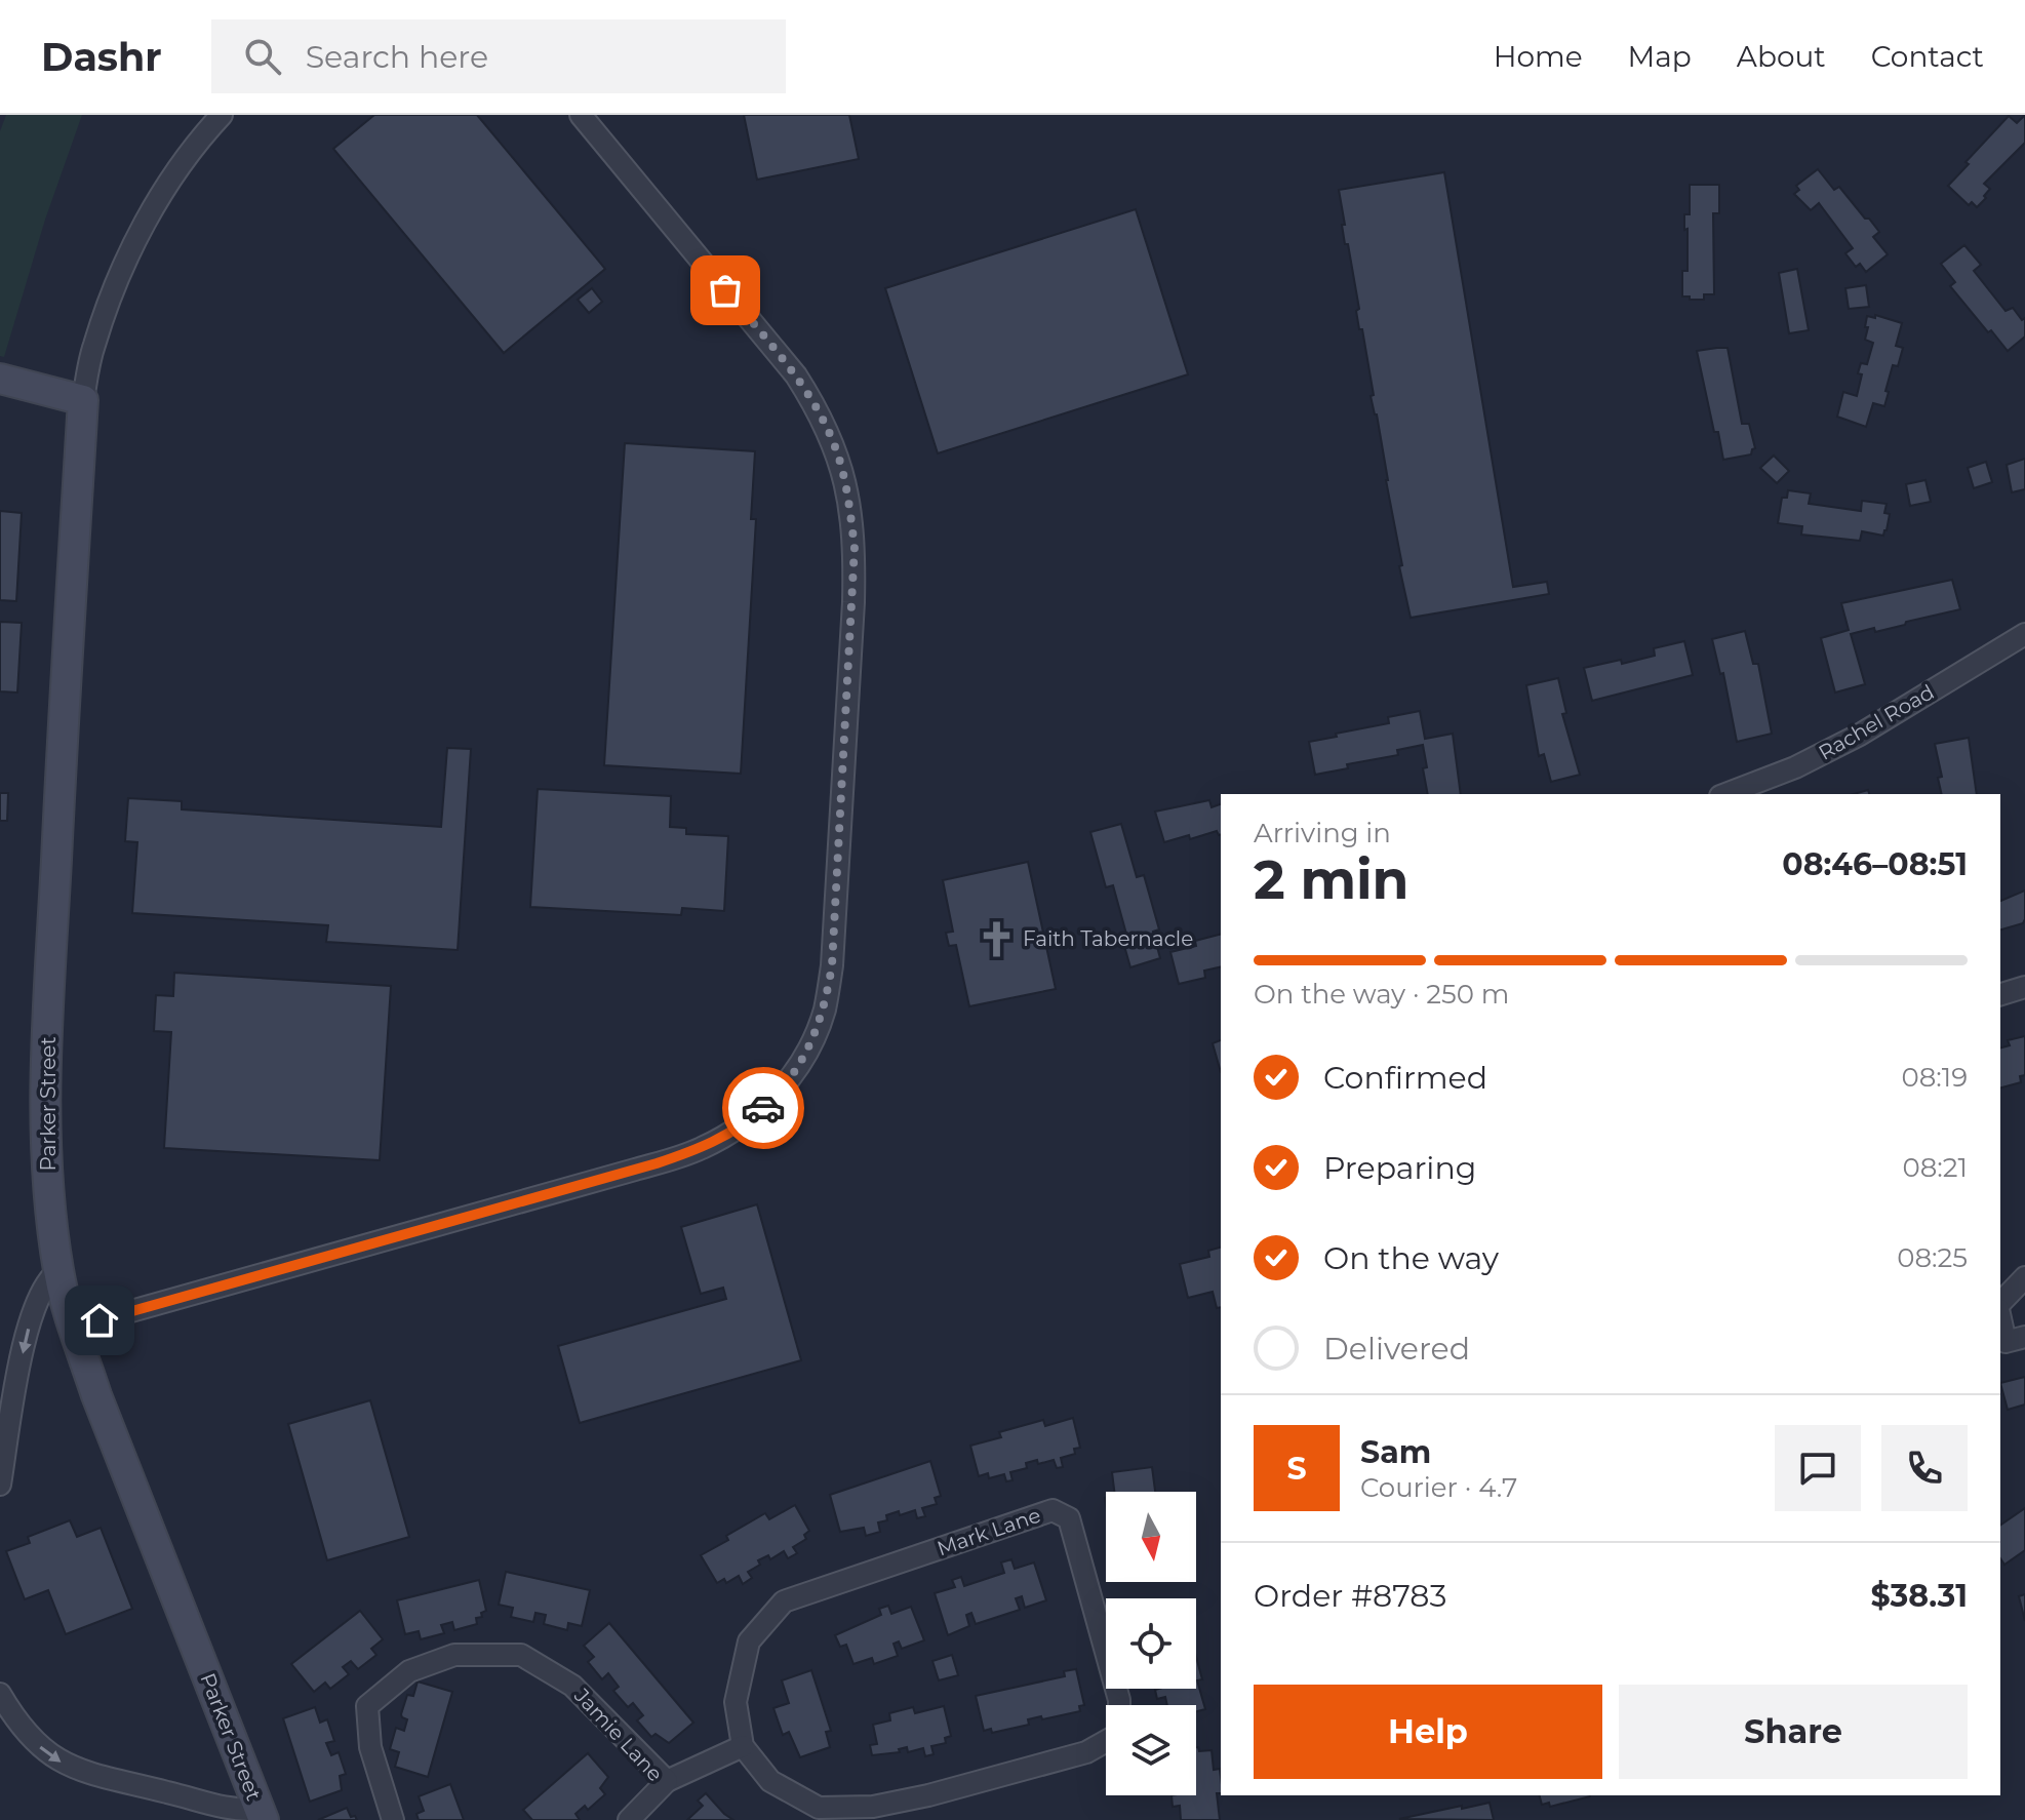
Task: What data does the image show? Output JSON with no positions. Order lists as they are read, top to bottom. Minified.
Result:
{"streets":{"street":["Rachel Road","Parker Street","Mark Lane","Jamie Lane"]},"places":{"church":["Faith Tabernacle"]},"north":"bottom","page":{"header":"Dashr","search":"Search here","nav":["Home","Map","About","Contact"],"heading":["2 min","Arriving in","08:46–08:51"],"panel":["Sam","Courier · 4.7","Order #8783","$38.31"],"bar":"On the way · 250 m","list":[["Confirmed","08:19"],["Preparing","08:21"],["On the way","08:25"],"Delivered"],"round":"S","buttons":["Help","Share"]}}
